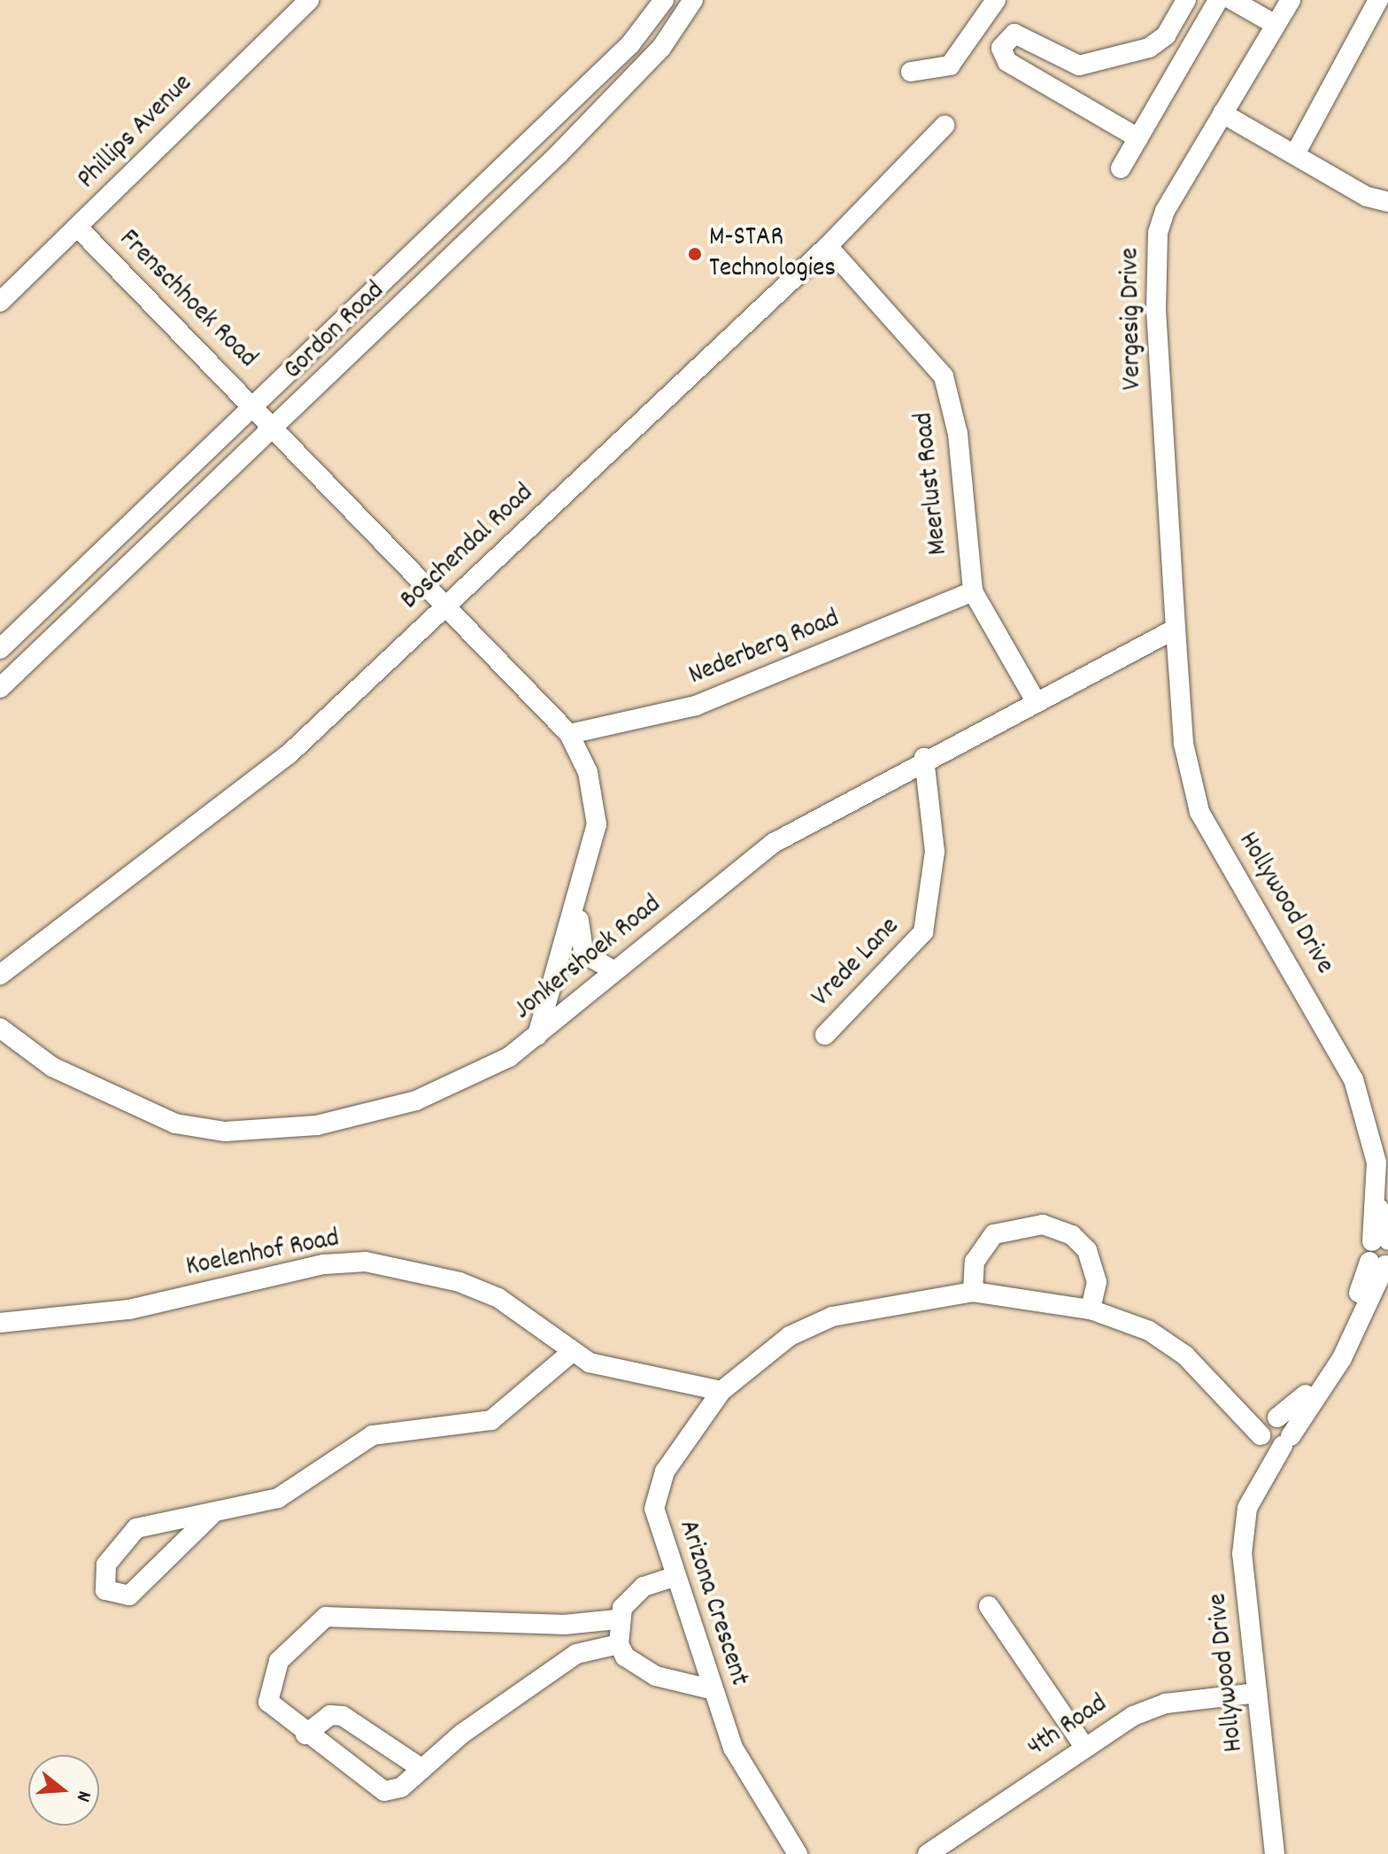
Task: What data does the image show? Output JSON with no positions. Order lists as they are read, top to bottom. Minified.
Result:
{"streets":{"street":["Phillips Avenue","Frenschhoek Road","Vergesig Drive","Gordon Road","Meerlust Road","Boschendal Road","Nederberg Road","Hollywood Drive","Jonkershoek Road","Vrede Lane","Koelenhof Road","Arizona Crescent","4th Road"]},"crossings":[["Phillips Avenue","Frenschhoek Road"],["Frenschhoek Road","Gordon Road"],["Frenschhoek Road","Boschendal Road"],["Frenschhoek Road","Nederberg Road"],["Frenschhoek Road","Jonkershoek Road"],["Vergesig Drive","Hollywood Drive"],["Vergesig Drive","Jonkershoek Road"],["Meerlust Road","Boschendal Road"],["Meerlust Road","Nederberg Road"],["Meerlust Road","Jonkershoek Road"],["Hollywood Drive","Jonkershoek Road"],["Hollywood Drive","Arizona Crescent"],["Hollywood Drive","4th Road"],["Jonkershoek Road","Vrede Lane"],["Koelenhof Road","Arizona Crescent"]],"places":["M-STAR Technologies"],"north":"right"}
